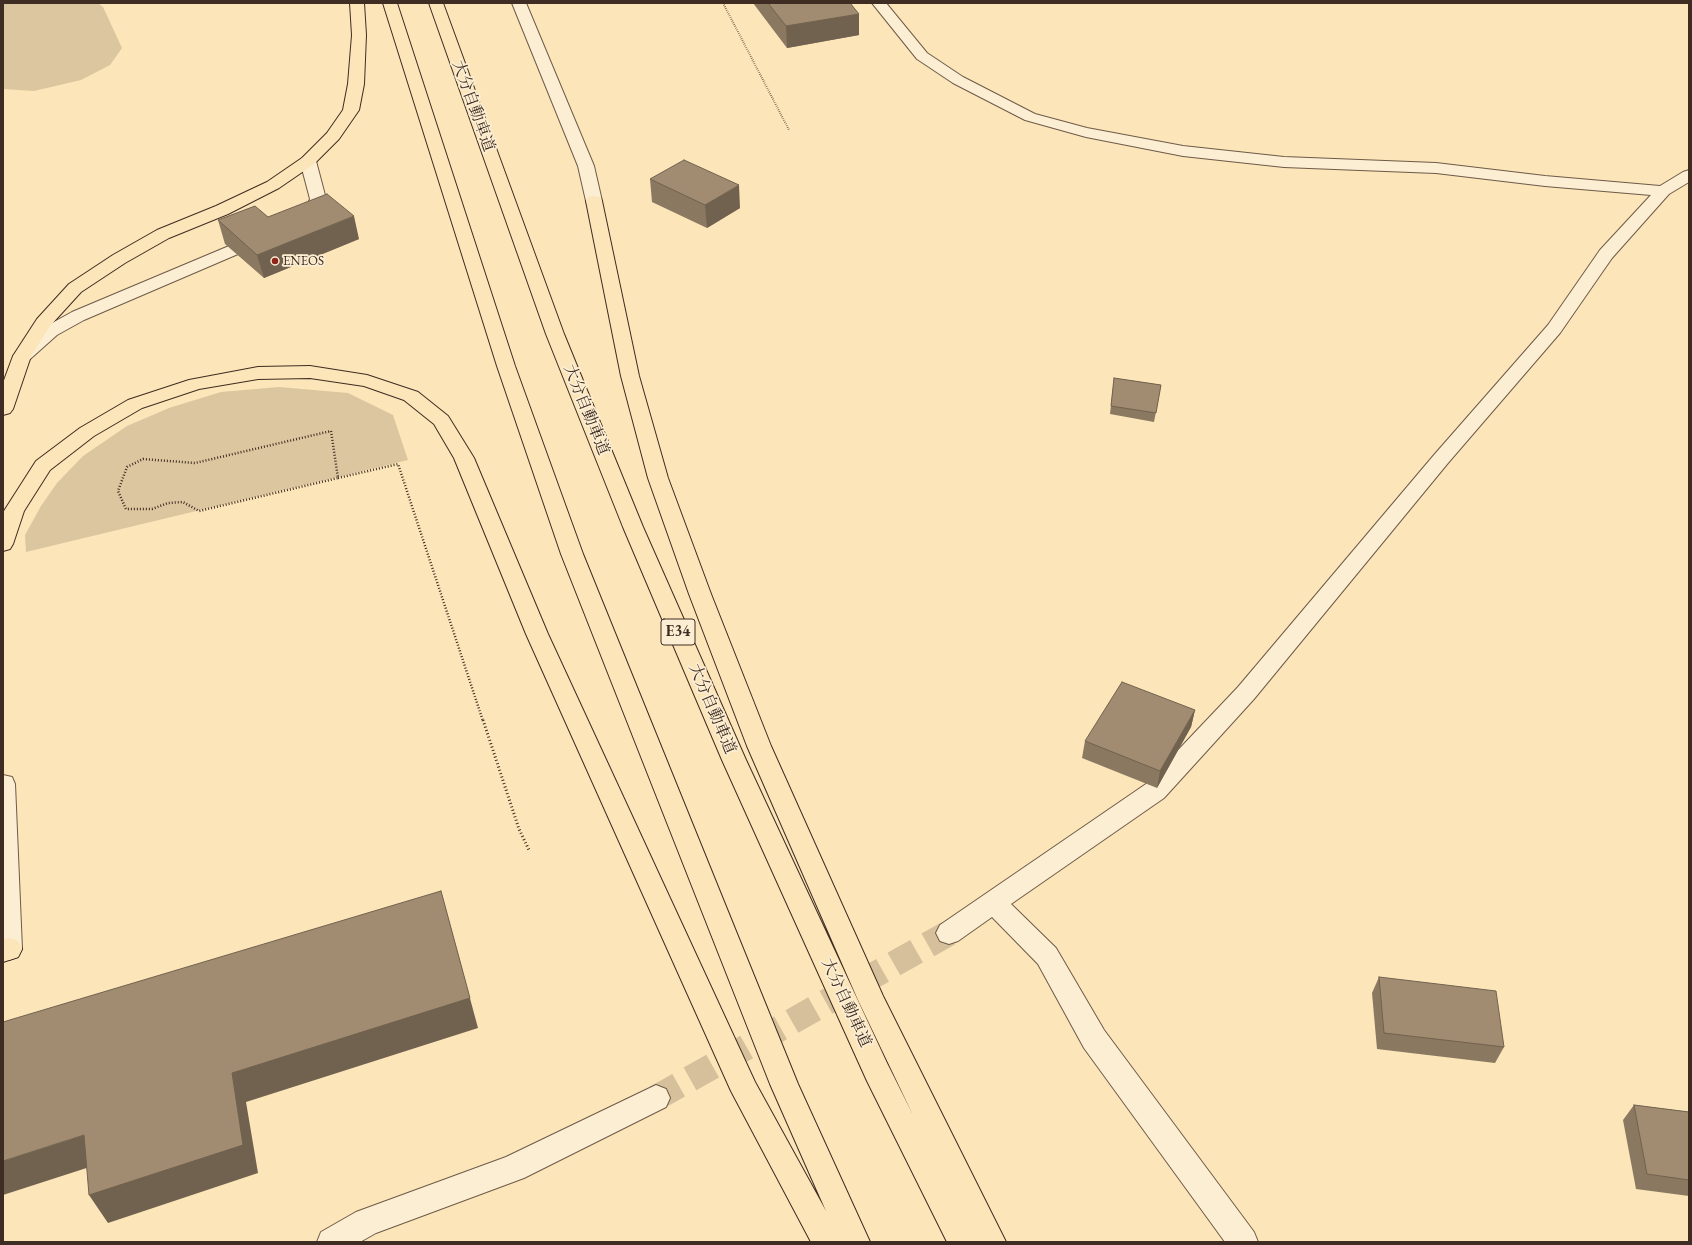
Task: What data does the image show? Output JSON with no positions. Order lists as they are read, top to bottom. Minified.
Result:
{"streets":{"highway":["大分自動車道","E34"]},"places":["ENEOS"]}
